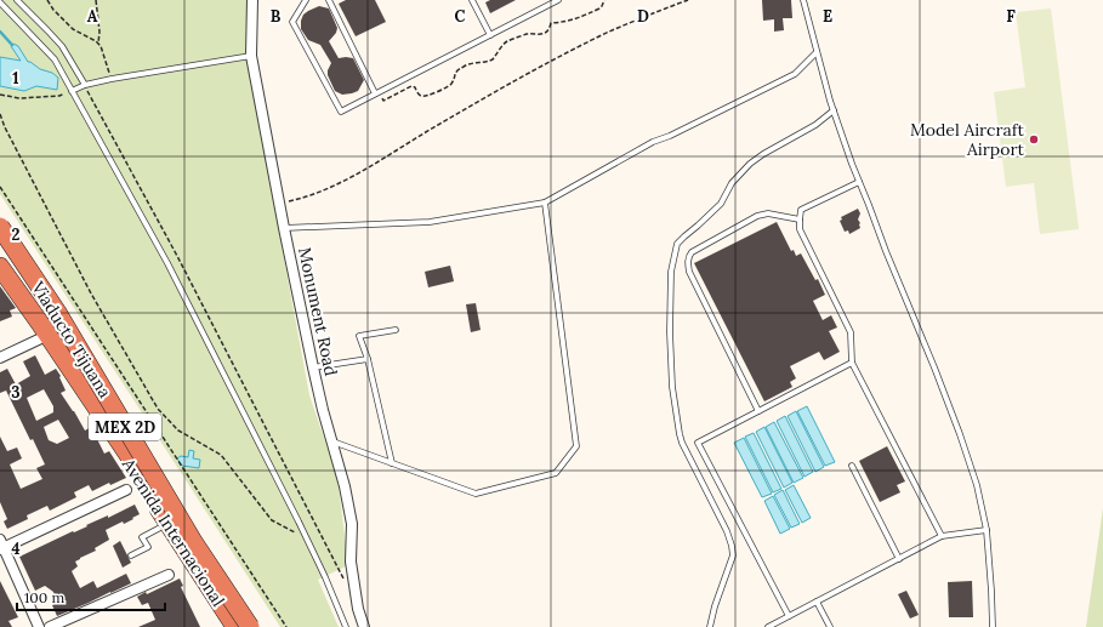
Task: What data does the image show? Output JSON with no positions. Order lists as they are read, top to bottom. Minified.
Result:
{"streets":{"highway":["Viaducto Tijuana","MEX 2D","Avenida Internacional"],"street":["Monument Road"]},"crossings":[["Viaducto Tijuana","Avenida Internacional"]],"places":["Model Aircraft Airport"],"scale_bar":"100 m","grid":{"columns":["A","B","C","D","E","F"],"rows":["1","2","3","4"]}}
